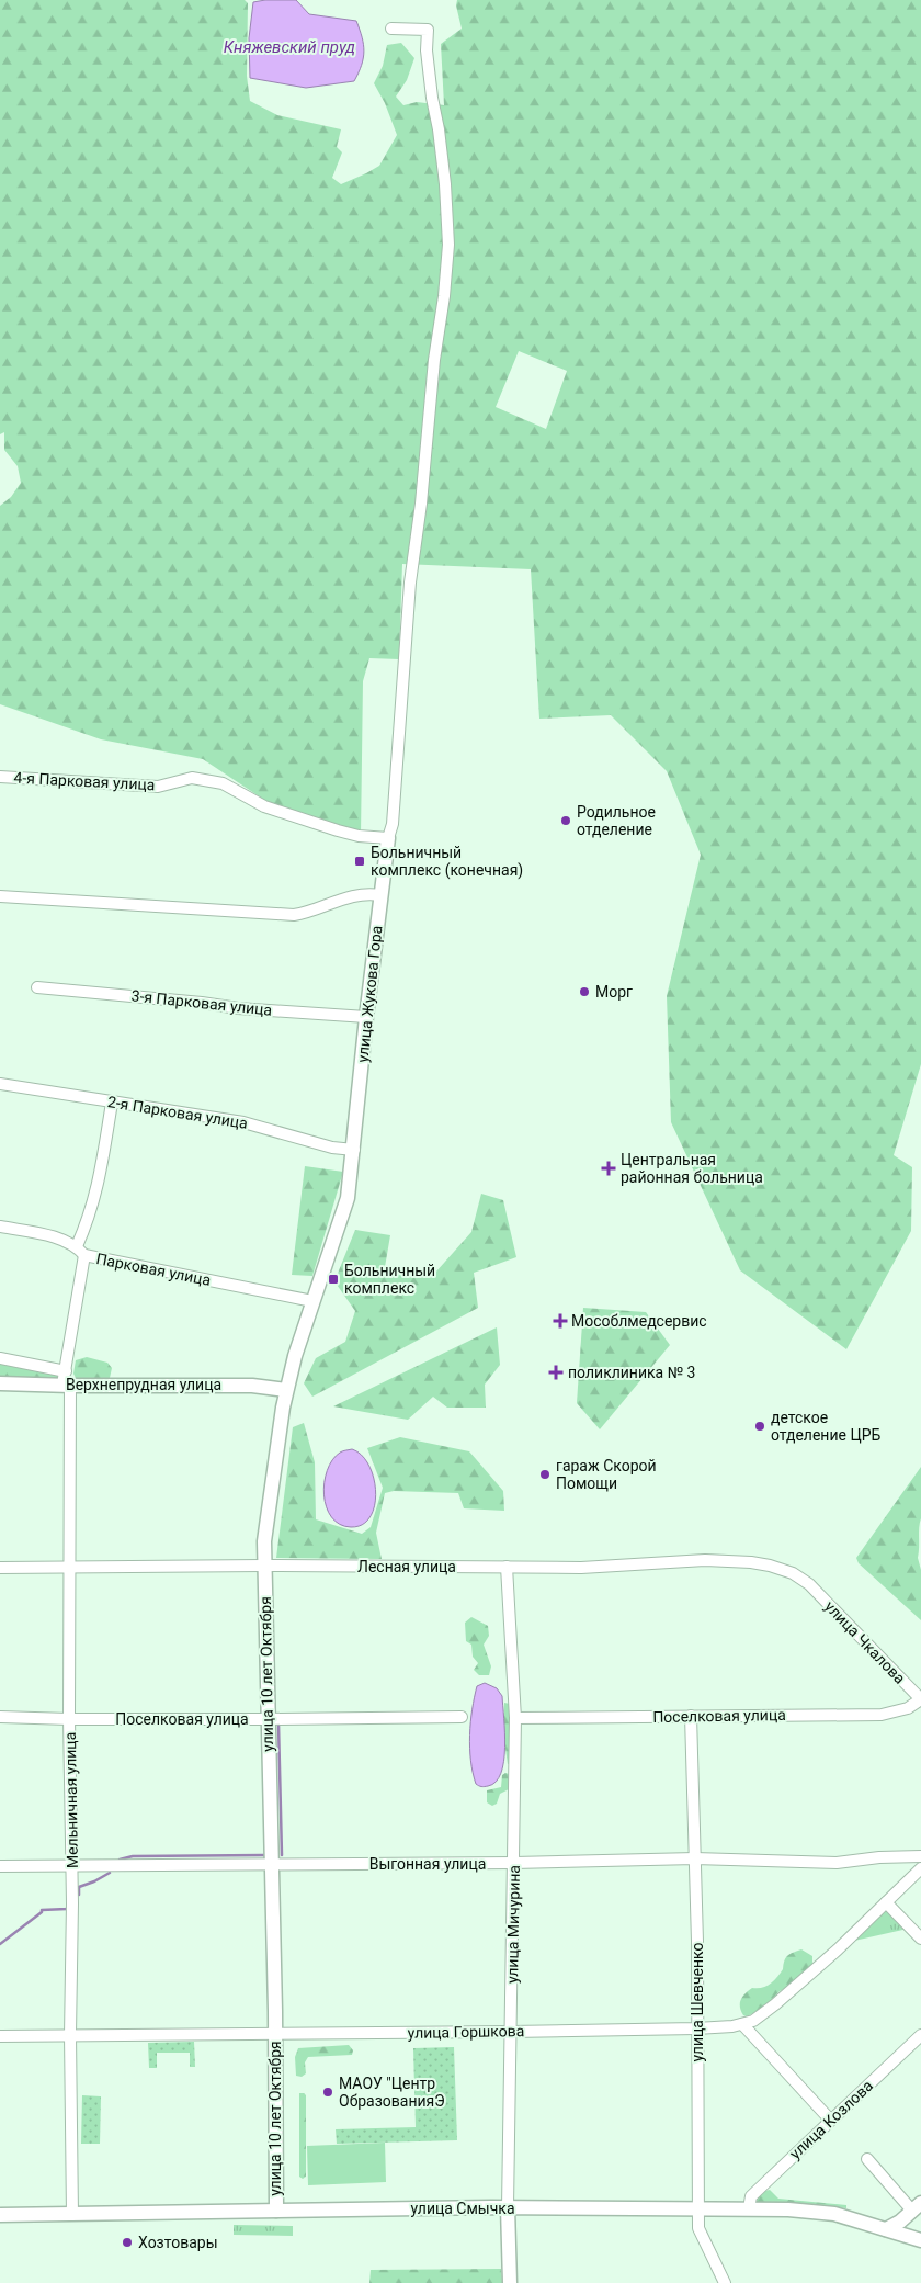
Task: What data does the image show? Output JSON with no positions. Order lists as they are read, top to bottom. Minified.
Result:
{"streets":{"street":["4-я Парковая улица","улица Жукова Гора","3-я Парковая улица","2-я Парковая улица","Парковая улица","Верхнепрудная улица","Лесная улица","улица Чкалова","улица 10 лет Октября","Поселковая улица","Мельничная улица","Выгонная улица","улица Мичурина","улица Шевченко","улица Горшкова","улица Козлова","улица Смычка"]},"crossings":[["4-я Парковая улица","улица Жукова Гора"],["улица Жукова Гора","3-я Парковая улица"],["улица Жукова Гора","2-я Парковая улица"],["улица Жукова Гора","улица 10 лет Октября"],["2-я Парковая улица","улица 10 лет Октября"],["Парковая улица","улица 10 лет Октября"],["Парковая улица","Мельничная улица"],["Верхнепрудная улица","улица 10 лет Октября"],["Верхнепрудная улица","Мельничная улица"],["Лесная улица","улица Чкалова"],["Лесная улица","улица 10 лет Октября"],["Лесная улица","Мельничная улица"],["Лесная улица","улица Мичурина"],["улица Чкалова","Поселковая улица"],["улица 10 лет Октября","Поселковая улица"],["улица 10 лет Октября","Выгонная улица"],["улица 10 лет Октября","улица Горшкова"],["улица 10 лет Октября","улица Смычка"],["Поселковая улица","Мельничная улица"],["Поселковая улица","улица Мичурина"],["Поселковая улица","улица Шевченко"],["Мельничная улица","Выгонная улица"],["Мельничная улица","улица Горшкова"],["Мельничная улица","улица Смычка"],["Выгонная улица","улица Мичурина"],["Выгонная улица","улица Шевченко"],["улица Мичурина","улица Горшкова"],["улица Мичурина","улица Смычка"],["улица Шевченко","улица Горшкова"],["улица Шевченко","улица Смычка"],["улица Козлова","улица Смычка"]],"water":["Княжевский пруд"],"places":{"other":["Родильное отделение","Морг","детское отделение ЦРБ","гараж Скорой Помощи","МАОУ \"Центр ОбразованияЭ","Хозтовары"],"transit":["Больничный комплекс (конечная)","Больничный комплекс"],"health":["Центральная районная больница","Мособлмедсервис","поликлиника № 3"]}}
